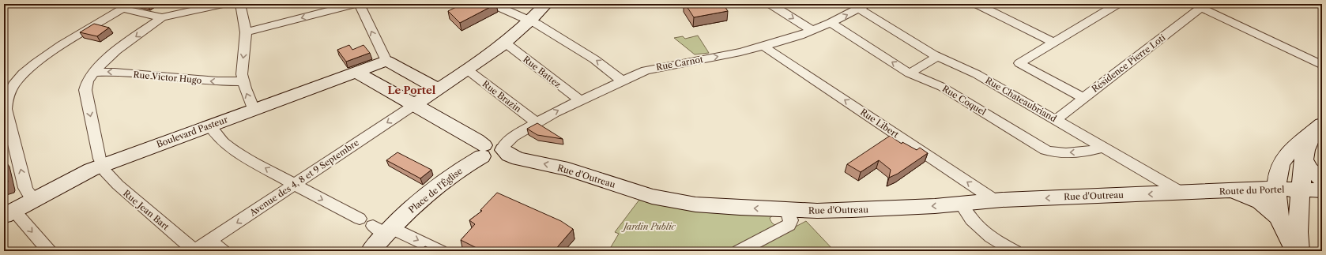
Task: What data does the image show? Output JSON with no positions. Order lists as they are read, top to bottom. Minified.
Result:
{"streets":{"street":["Rue Carnot","Résidence Pierre Loti","Rue Battez","Rue Victor Hugo","Rue Brazin","Rue Chateaubriand","Rue Coquel","Rue Libert","Boulevard Pasteur","Rue d'Outreau","Avenue des 4, 8 et 9 Septembre","Place de l'Église","Route du Portel","Rue Jean Bart"]},"crossings":[["Rue Carnot","Rue Battez"],["Rue Carnot","Rue Brazin"],["Rue Carnot","Rue Chateaubriand"],["Rue Carnot","Rue Coquel"],["Rue Carnot","Rue Libert"],["Rue Carnot","Rue d'Outreau"],["Résidence Pierre Loti","Rue Chateaubriand"],["Rue Chateaubriand","Rue Coquel"],["Rue Chateaubriand","Rue d'Outreau"],["Rue Chateaubriand","Route du Portel"],["Rue Libert","Rue d'Outreau"],["Boulevard Pasteur","Rue Jean Bart"],["Rue d'Outreau","Route du Portel"],["Avenue des 4, 8 et 9 Septembre","Rue Jean Bart"]],"one_way":["Rue Carnot","Rue Libert","Rue d'Outreau","Avenue des 4, 8 et 9 Septembre"],"districts":["Le Portel"],"parks":["Jardin Public"]}
